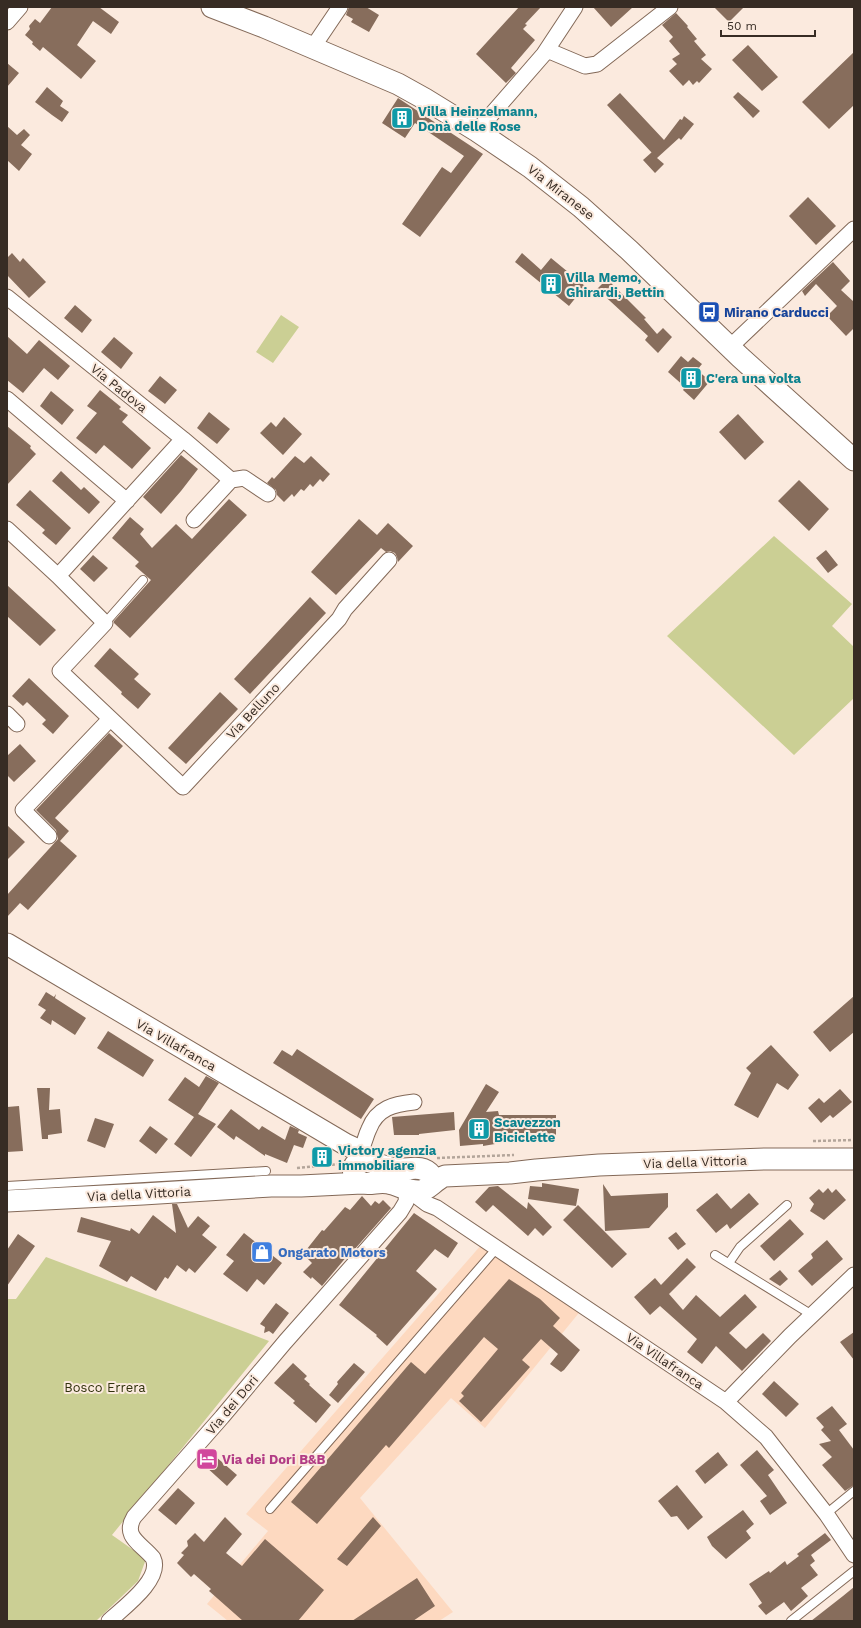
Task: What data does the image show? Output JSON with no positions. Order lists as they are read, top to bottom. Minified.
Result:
{"streets":{"main road":["Via Miranese","Via Villafranca","Via della Vittoria"],"street":["Via Padova","Via Belluno","Via dei Dori"]},"crossings":[["Via Villafranca","Via della Vittoria"],["Via Villafranca","Via dei Dori"],["Via della Vittoria","Via dei Dori"]],"parks":["Bosco Errera"],"places":{"building":["Villa Heinzelmann, Donà delle Rose","Villa Memo, Ghirardi, Bettin","C'era una volta","Scavezzon Biciclette","Victory agenzia immobiliare"],"bus stop":["Mirano Carducci"],"shop":["Ongarato Motors"],"hotel":["Via dei Dori B&B"]},"scale_bar":"50 m"}
